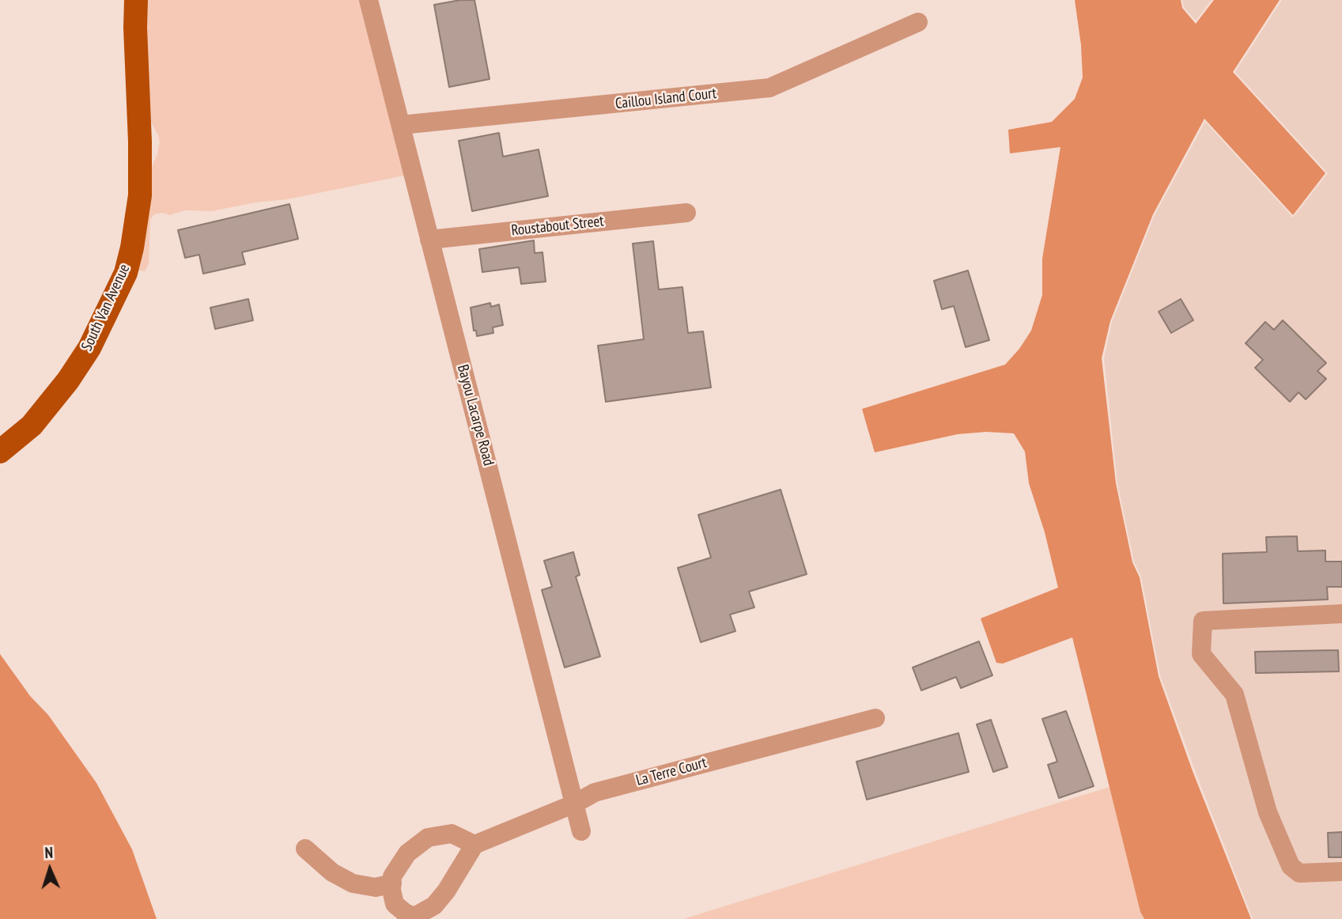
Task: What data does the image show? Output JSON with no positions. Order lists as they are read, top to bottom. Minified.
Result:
{"streets":{"main road":["South Van Avenue"],"street":["Caillou Island Court","Roustabout Street","Bayou Lacarpe Road","La Terre Court"]},"crossings":[["Caillou Island Court","Bayou Lacarpe Road"],["Roustabout Street","Bayou Lacarpe Road"],["Bayou Lacarpe Road","La Terre Court"]],"north":"top"}
